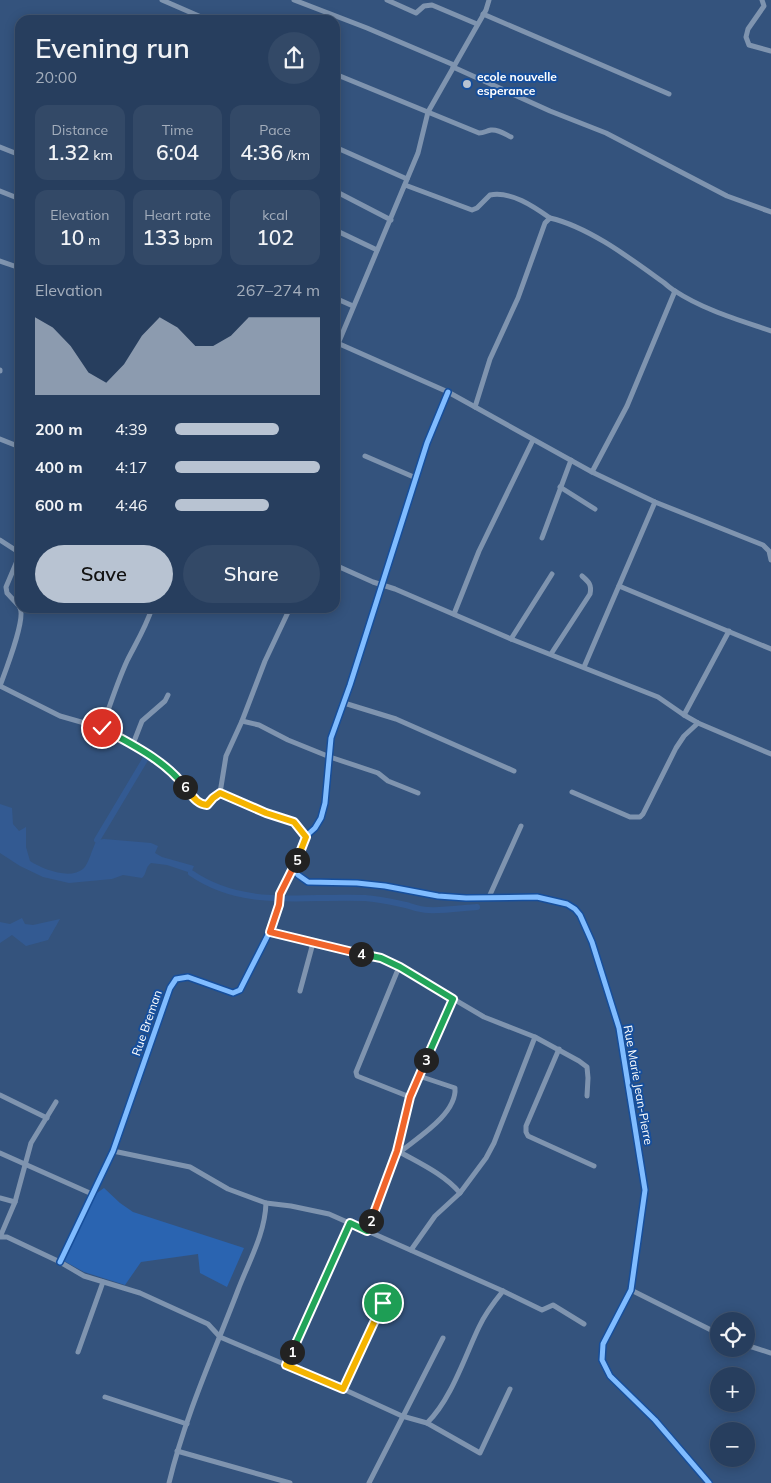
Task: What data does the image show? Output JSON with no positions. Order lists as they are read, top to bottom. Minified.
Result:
{"streets":{"street":["Rue Breman","Rue Marie Jean-Pierre"]},"crossings":[["Rue Breman","Rue Marie Jean-Pierre"]],"places":["ecole nouvelle esperance"],"page":{"heading":["Evening run","20:00"],"stats":[["Distance","1.32 km"],["Time","6:04"],["Pace","4:36 /km"],["Elevation","10 m"],["Heart rate","133 bpm"],["kcal","102"]],"chart":["Elevation","267–274 m"],"list":[{"name":"200 m","note":"4:39"},{"name":"400 m","note":"4:17"},{"name":"600 m","note":"4:46"}],"buttons":["Save","Share"],"pins":["6","5","4","3","2","1"],"map_buttons":["+","−"]}}
